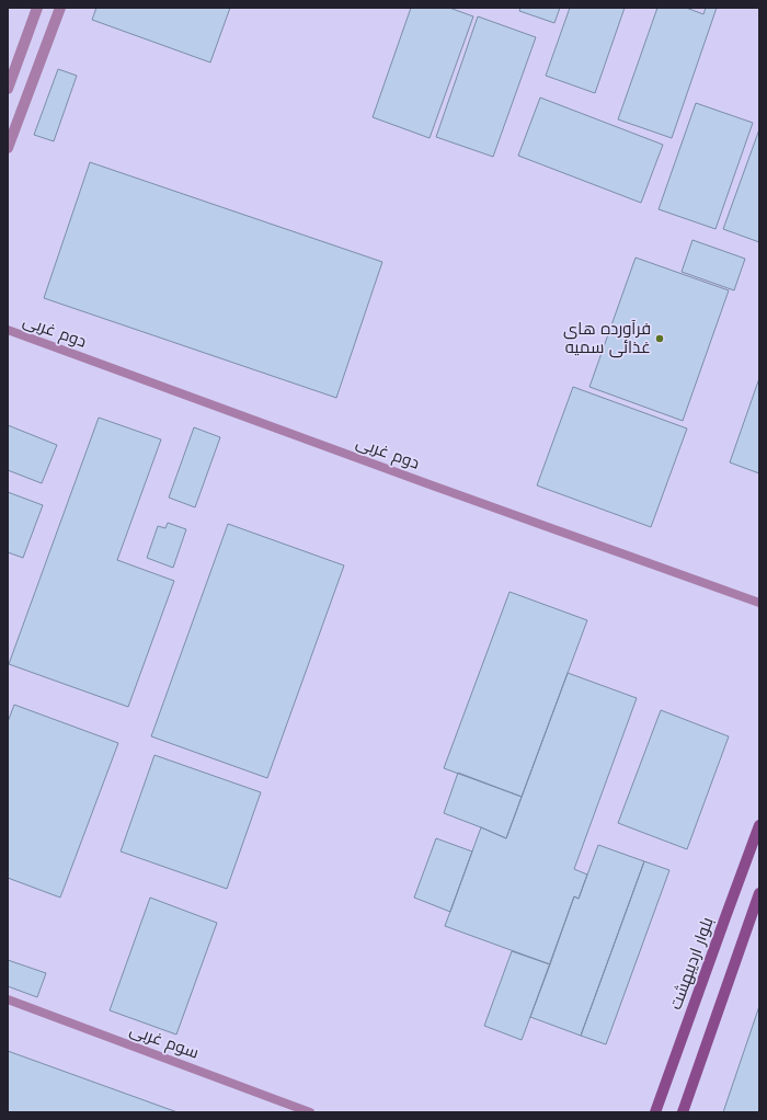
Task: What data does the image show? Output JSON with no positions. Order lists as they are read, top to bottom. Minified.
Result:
{"streets":{"street":["بلوار اردیبهشت"],"lane":["دوم غربی","سوم غربی"]},"places":["فرآورده های غذائی سمیه"]}
